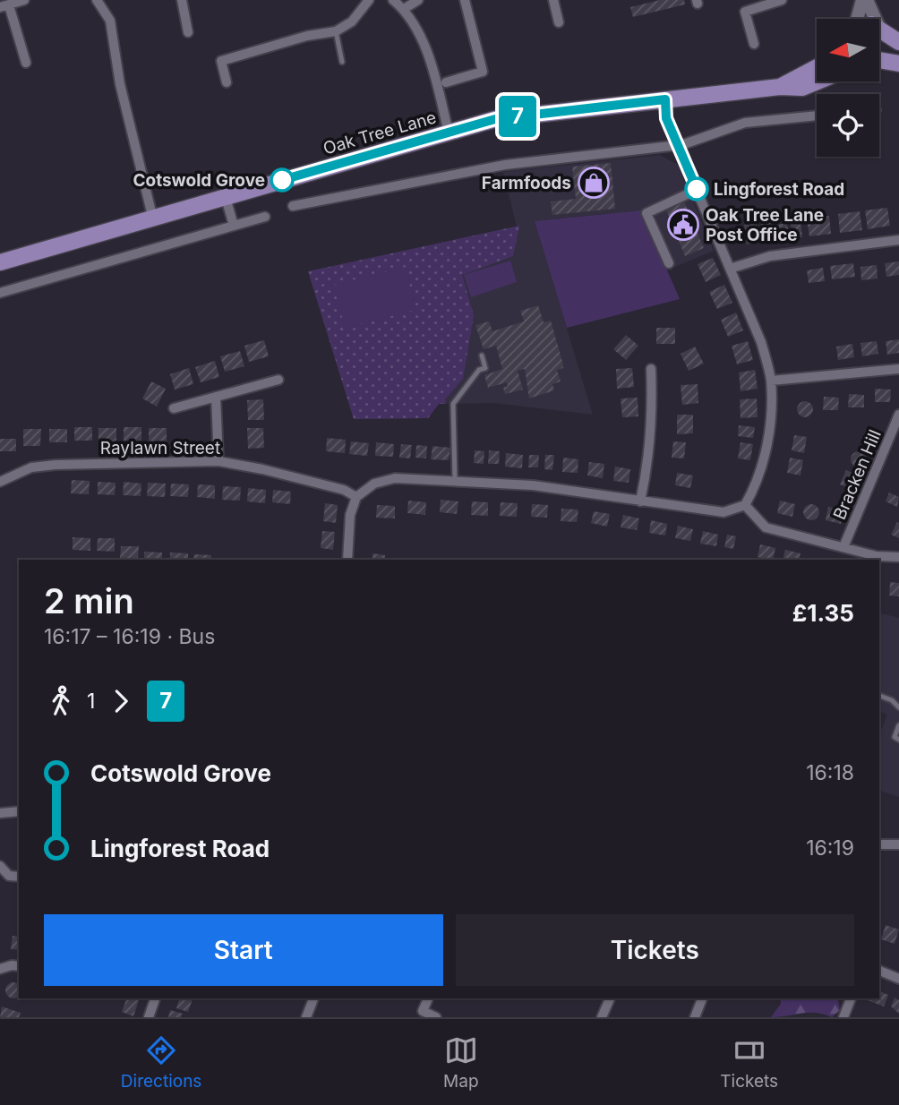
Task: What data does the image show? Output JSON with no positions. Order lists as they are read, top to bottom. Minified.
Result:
{"streets":{"main road":["Oak Tree Lane"],"street":["Raylawn Street","Bracken Hill"]},"places":{"other":["Cotswold Grove","Lingforest Road"],"shop":["Farmfoods"],"public building":["Oak Tree Lane Post Office"]},"lines":["bus line 7"],"north":"left","page":{"on_map":"7","heading":["2 min","16:17 – 16:19 · Bus","£1.35"],"legs":["1","7"],"list":[{"name":"Cotswold Grove","value":"16:18"},{"name":"Lingforest Road","value":"16:19"}],"buttons":["Start","Tickets"],"tabs":["Directions","Map","Tickets"]}}
